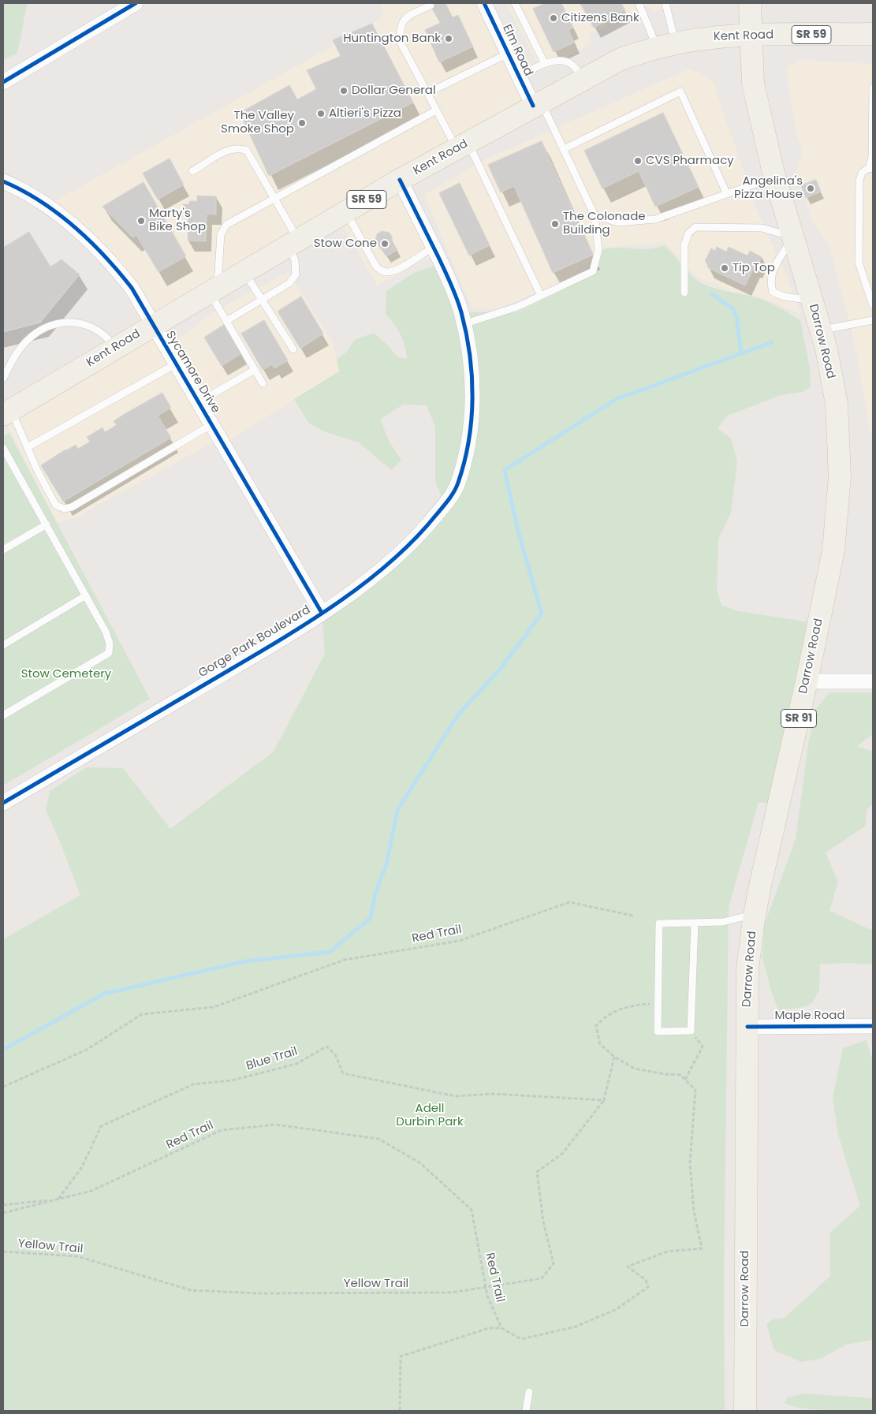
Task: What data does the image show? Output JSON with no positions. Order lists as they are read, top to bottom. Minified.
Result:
{"streets":{"main road":["SR 59","Kent Road","Darrow Road","SR 91"],"street":["Elm Road","Sycamore Drive","Gorge Park Boulevard","Maple Road"],"path":["Red Trail","Blue Trail","Yellow Trail"]},"crossings":[["Kent Road","Elm Road"],["Kent Road","Darrow Road"],["Kent Road","Sycamore Drive"],["Kent Road","Gorge Park Boulevard"],["Darrow Road","Maple Road"],["Sycamore Drive","Gorge Park Boulevard"],["Red Trail","Blue Trail"],["Red Trail","Yellow Trail"],["Blue Trail","Yellow Trail"]],"parks":["Stow Cemetery","Adell Durbin Park"],"places":["Citizens Bank","Huntington Bank","Dollar General","Altieri's Pizza","The Valley Smoke Shop","CVS Pharmacy","Angelina's Pizza House","Marty's Bike Shop","The Colonade Building","Stow Cone","Tip Top"]}
